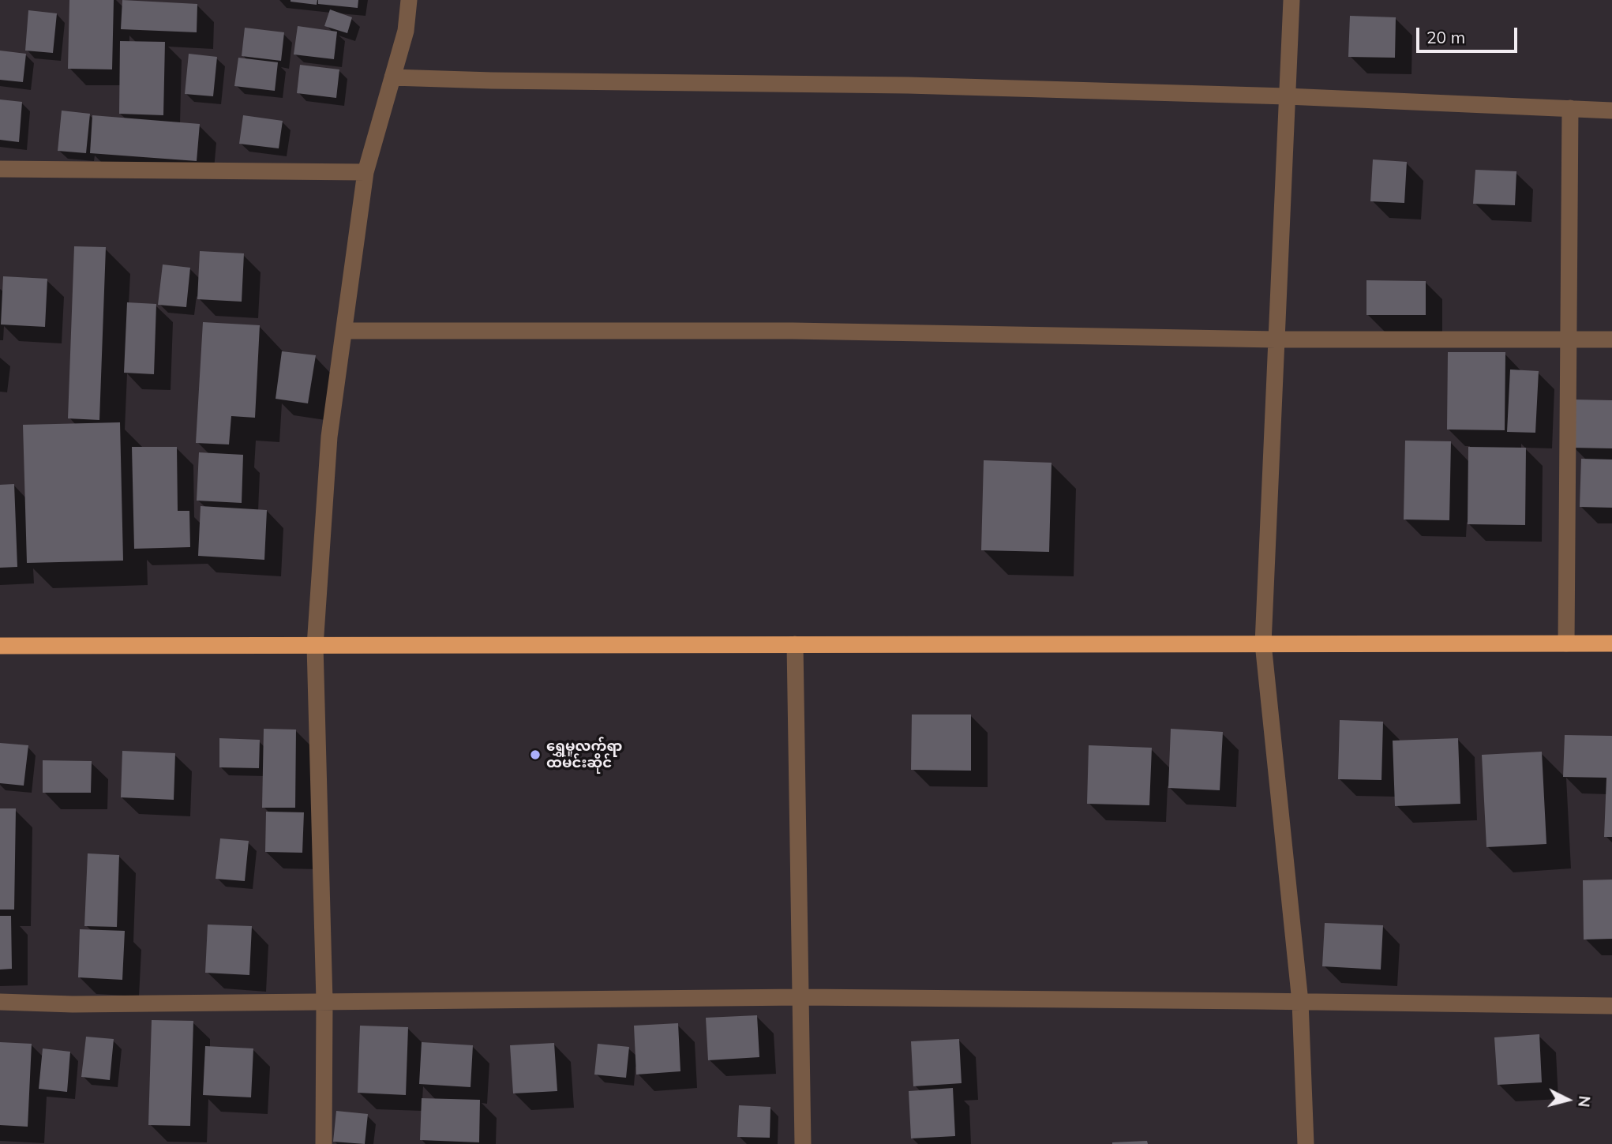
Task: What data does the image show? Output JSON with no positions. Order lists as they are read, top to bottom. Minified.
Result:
{"places":["ရွှေမူလက်ရာ ထမင်းဆိုင်"],"scale_bar":"20 m","north":"right"}
